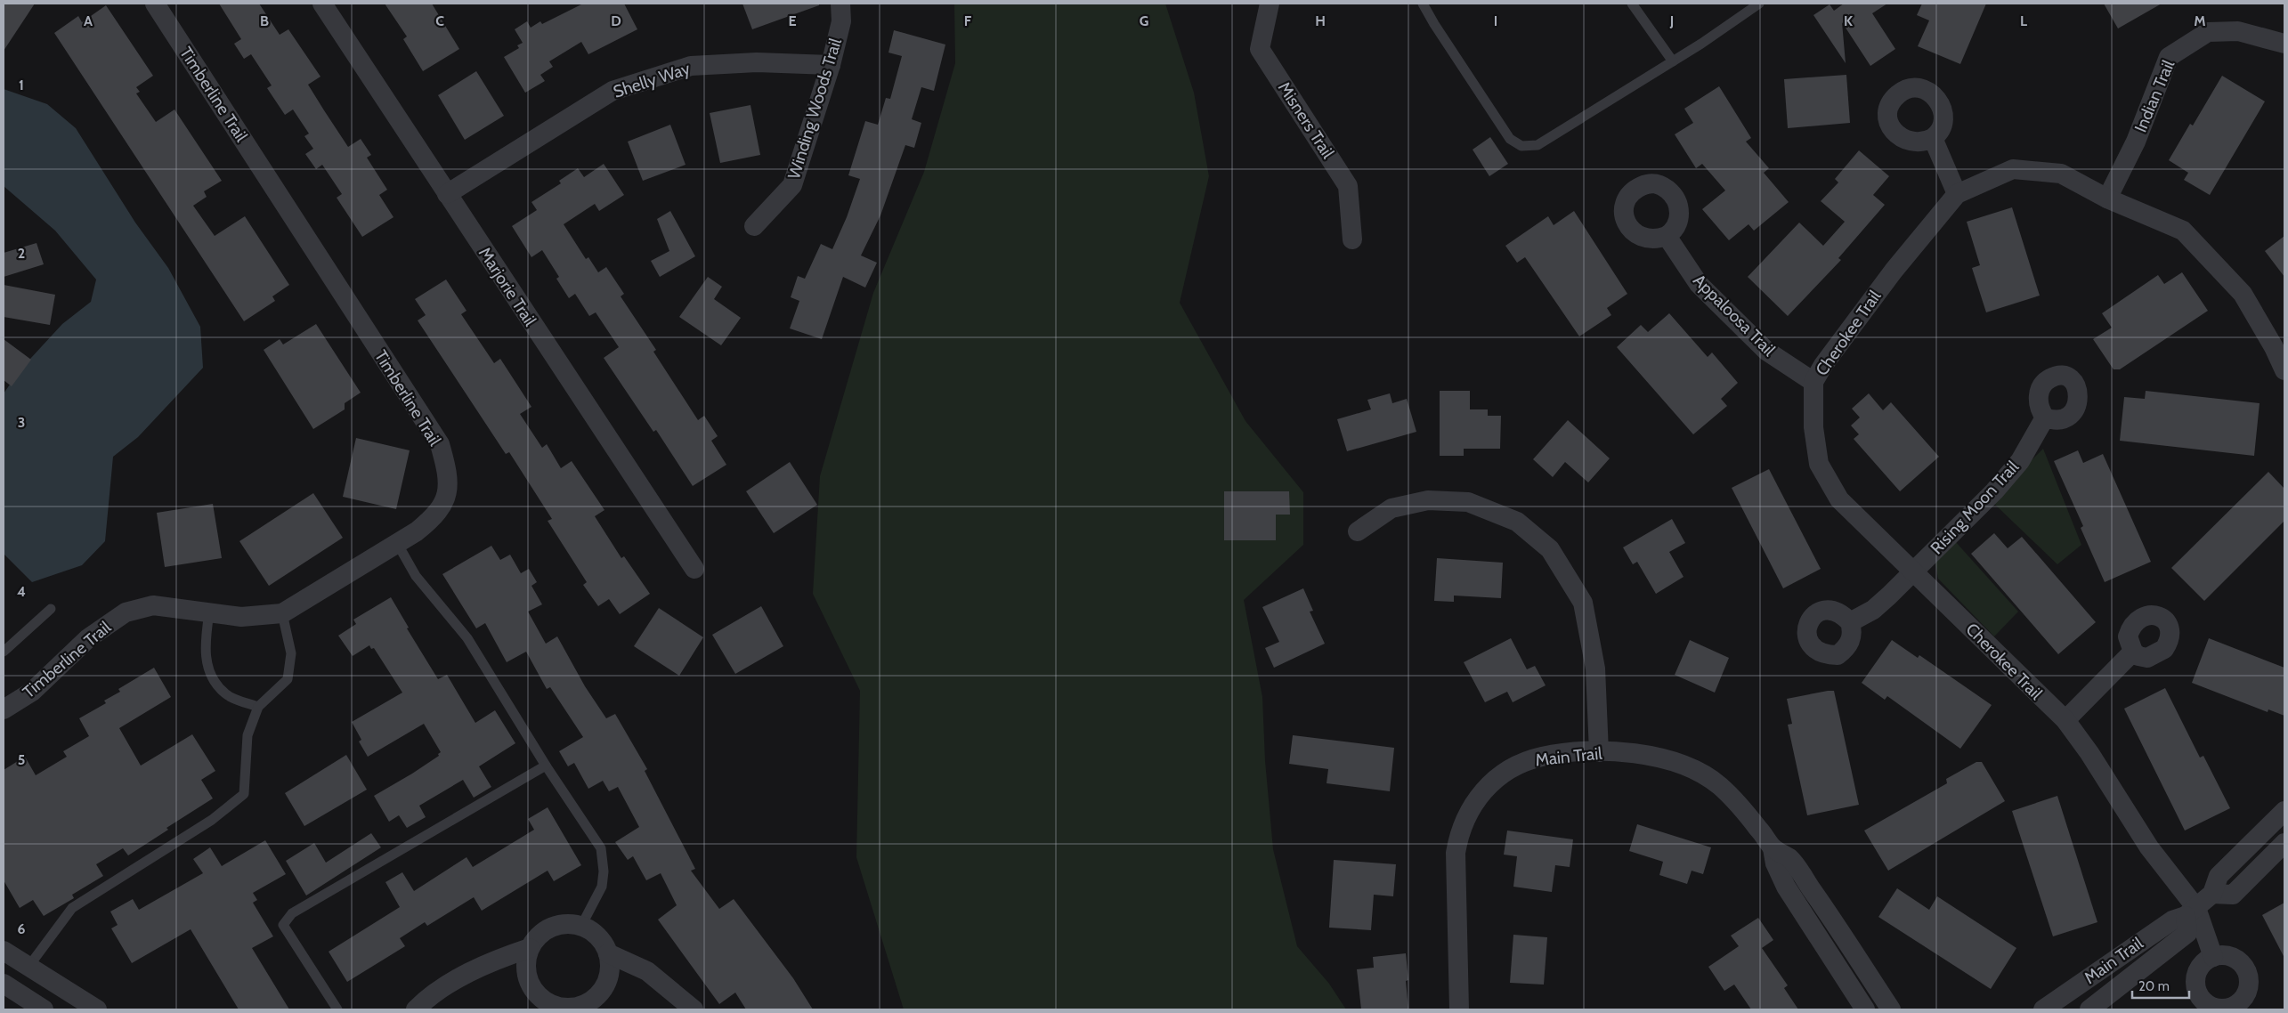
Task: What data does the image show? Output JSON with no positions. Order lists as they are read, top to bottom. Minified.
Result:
{"streets":{"street":["Shelly Way","Timberline Trail","Indian Trail","Winding Woods Trail","Misners Trail","Marjorie Trail","Appaloosa Trail","Cherokee Trail","Rising Moon Trail","Main Trail"]},"crossings":[["Shelly Way","Winding Woods Trail"],["Shelly Way","Marjorie Trail"],["Indian Trail","Cherokee Trail"],["Appaloosa Trail","Cherokee Trail"],["Cherokee Trail","Rising Moon Trail"],["Cherokee Trail","Main Trail"]],"scale_bar":"20 m","grid":{"columns":["A","B","C","D","E","F","G","H","I","J","K","L","M"],"rows":["1","2","3","4","5","6"]}}
